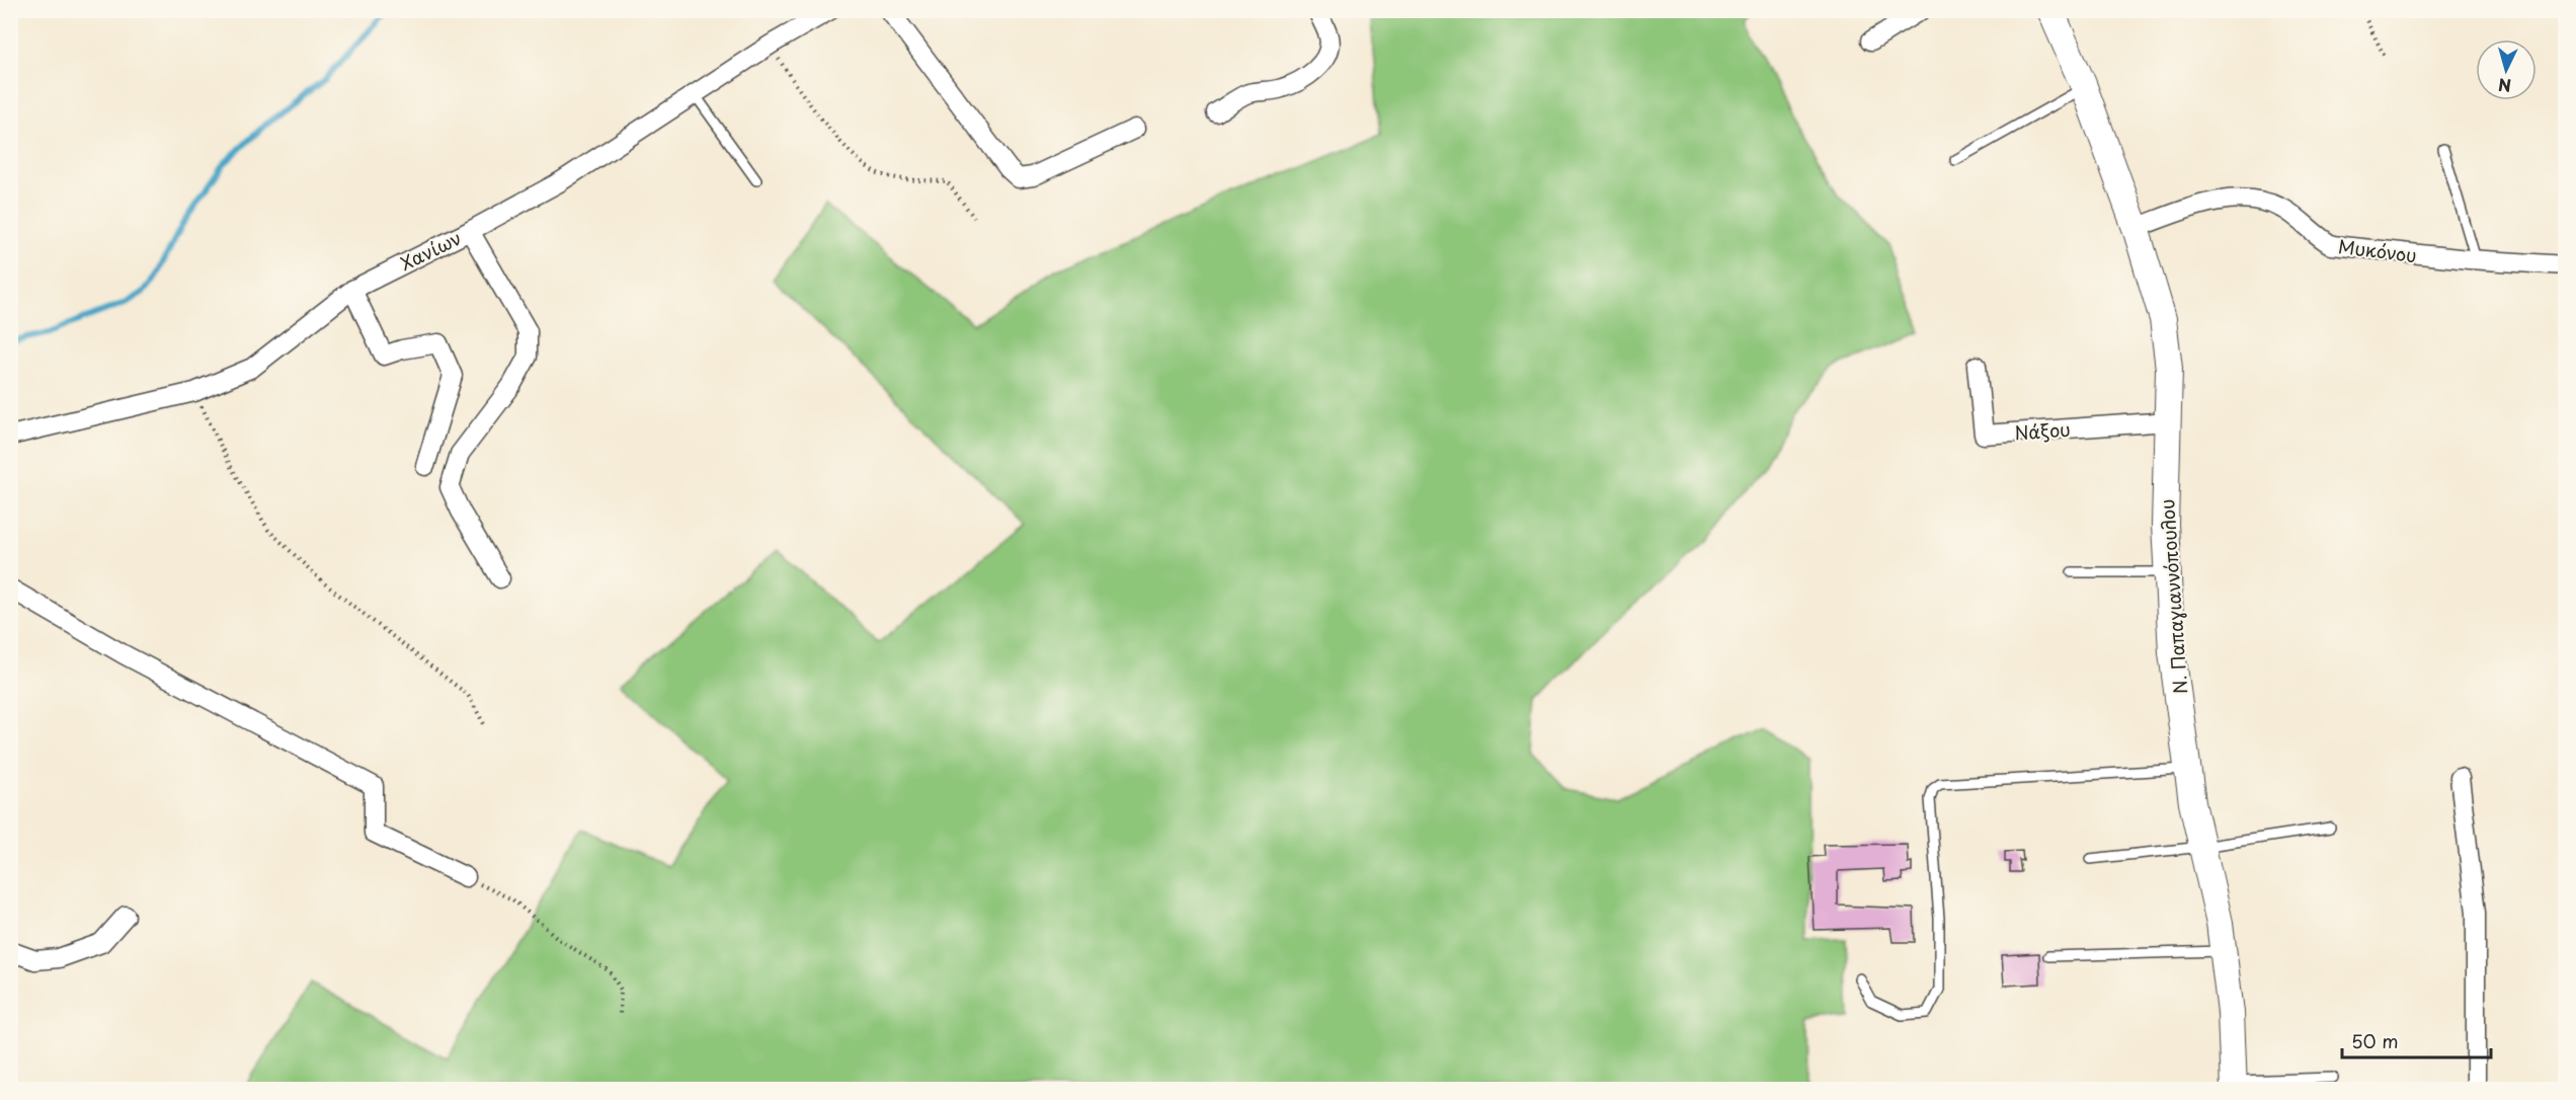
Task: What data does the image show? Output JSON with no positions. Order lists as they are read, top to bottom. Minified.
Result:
{"streets":{"street":["Χανίων","Μυκόνου","Νάξου","Ν. Παπαγιαννόπουλου"]},"crossings":[["Μυκόνου","Ν. Παπαγιαννόπουλου"],["Νάξου","Ν. Παπαγιαννόπουλου"]],"scale_bar":"50 m","north":"bottom"}
